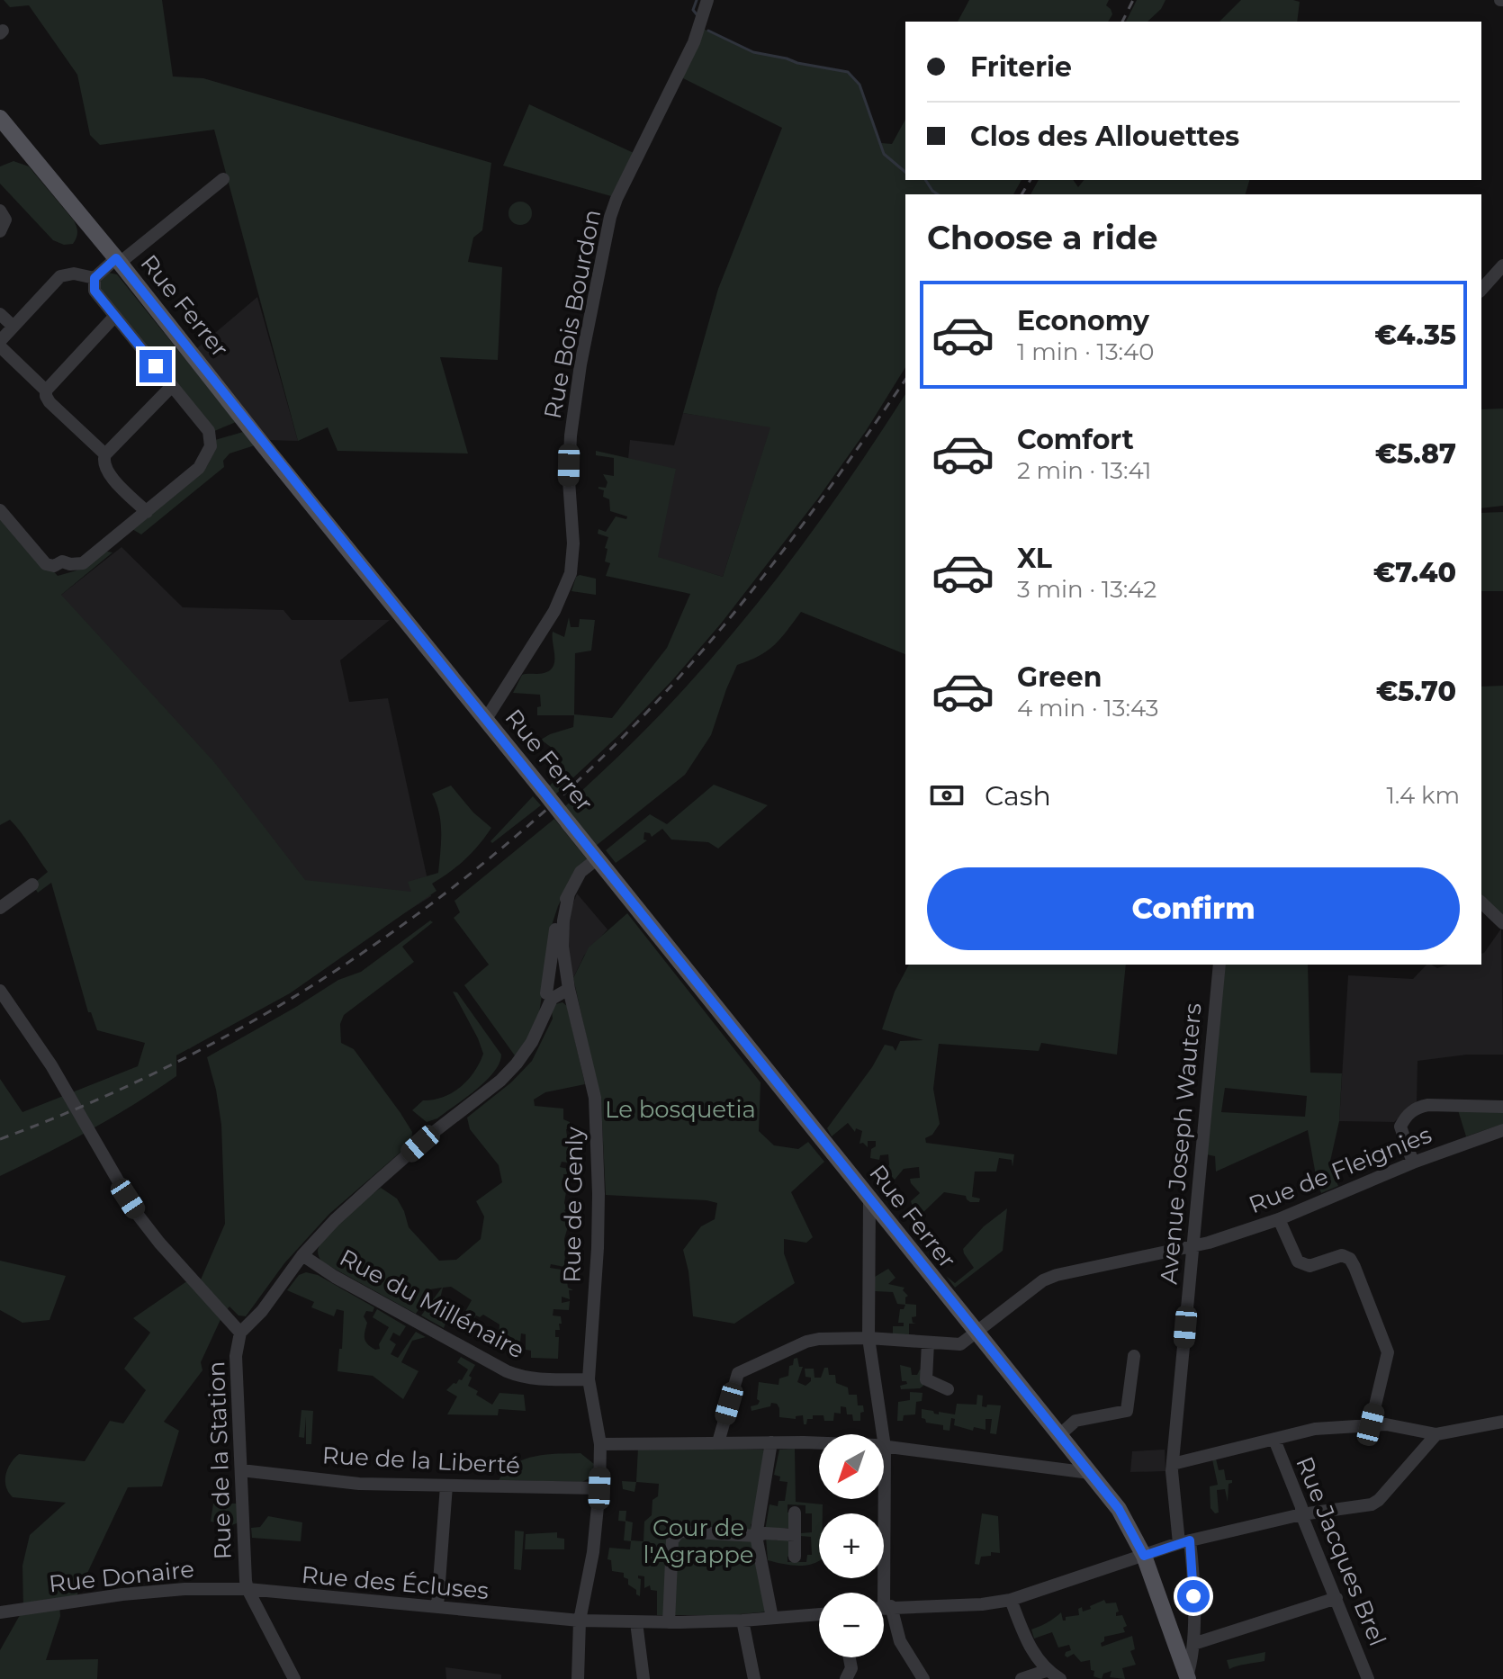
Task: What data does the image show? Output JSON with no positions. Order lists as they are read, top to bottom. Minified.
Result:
{"streets":{"main road":["Rue Ferrer"],"street":["Rue Bois Bourdon","Avenue Joseph Wauters","Rue de Fleignies","Rue de Genly","Rue du Millénaire","Rue de la Station","Rue de la Liberté","Rue Jacques Brel","Rue Donaire","Rue des Écluses"]},"crossings":[["Rue Ferrer","Rue Bois Bourdon"],["Rue Ferrer","Avenue Joseph Wauters"],["Rue Ferrer","Rue de Fleignies"],["Avenue Joseph Wauters","Rue de Fleignies"],["Rue de Genly","Rue du Millénaire"],["Rue de Genly","Rue de la Liberté"],["Rue de Genly","Rue des Écluses"],["Rue du Millénaire","Rue de la Station"],["Rue de la Station","Rue de la Liberté"],["Rue de la Station","Rue Donaire"],["Rue de la Station","Rue des Écluses"],["Rue Donaire","Rue des Écluses"]],"parks":["Le bosquetia","Cour de l'Agrappe"],"north":"bottom left","page":{"banner":["Friterie","Clos des Allouettes"],"heading":"Choose a ride","list":[{"name":"Economy","note":"1 min · 13:40","value":"€4.35"},{"name":"Comfort","note":"2 min · 13:41","value":"€5.87"},{"name":"XL","note":"3 min · 13:42","value":"€7.40"},{"name":"Green","note":"4 min · 13:43","value":"€5.70"}],"pay":["Cash","1.4 km"],"buttons":"Confirm","map_buttons":["+","−"]}}
